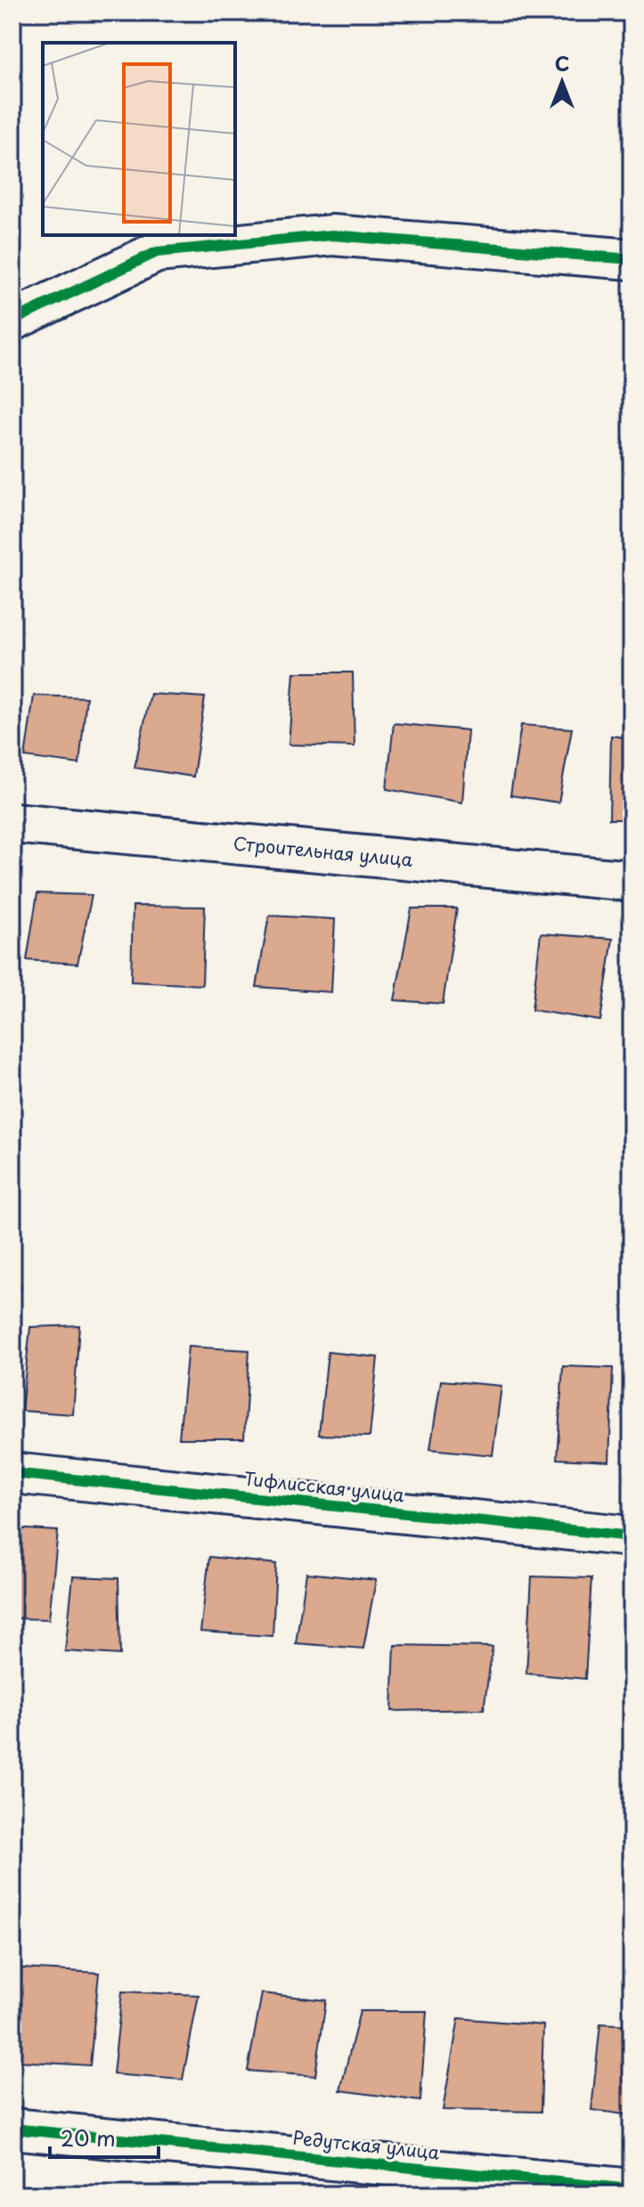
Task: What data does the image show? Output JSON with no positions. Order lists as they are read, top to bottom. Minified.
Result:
{"streets":{"street":["Строительная улица","Тифлисская улица","Редутская улица"]},"scale_bar":"20 m","north":"top"}
